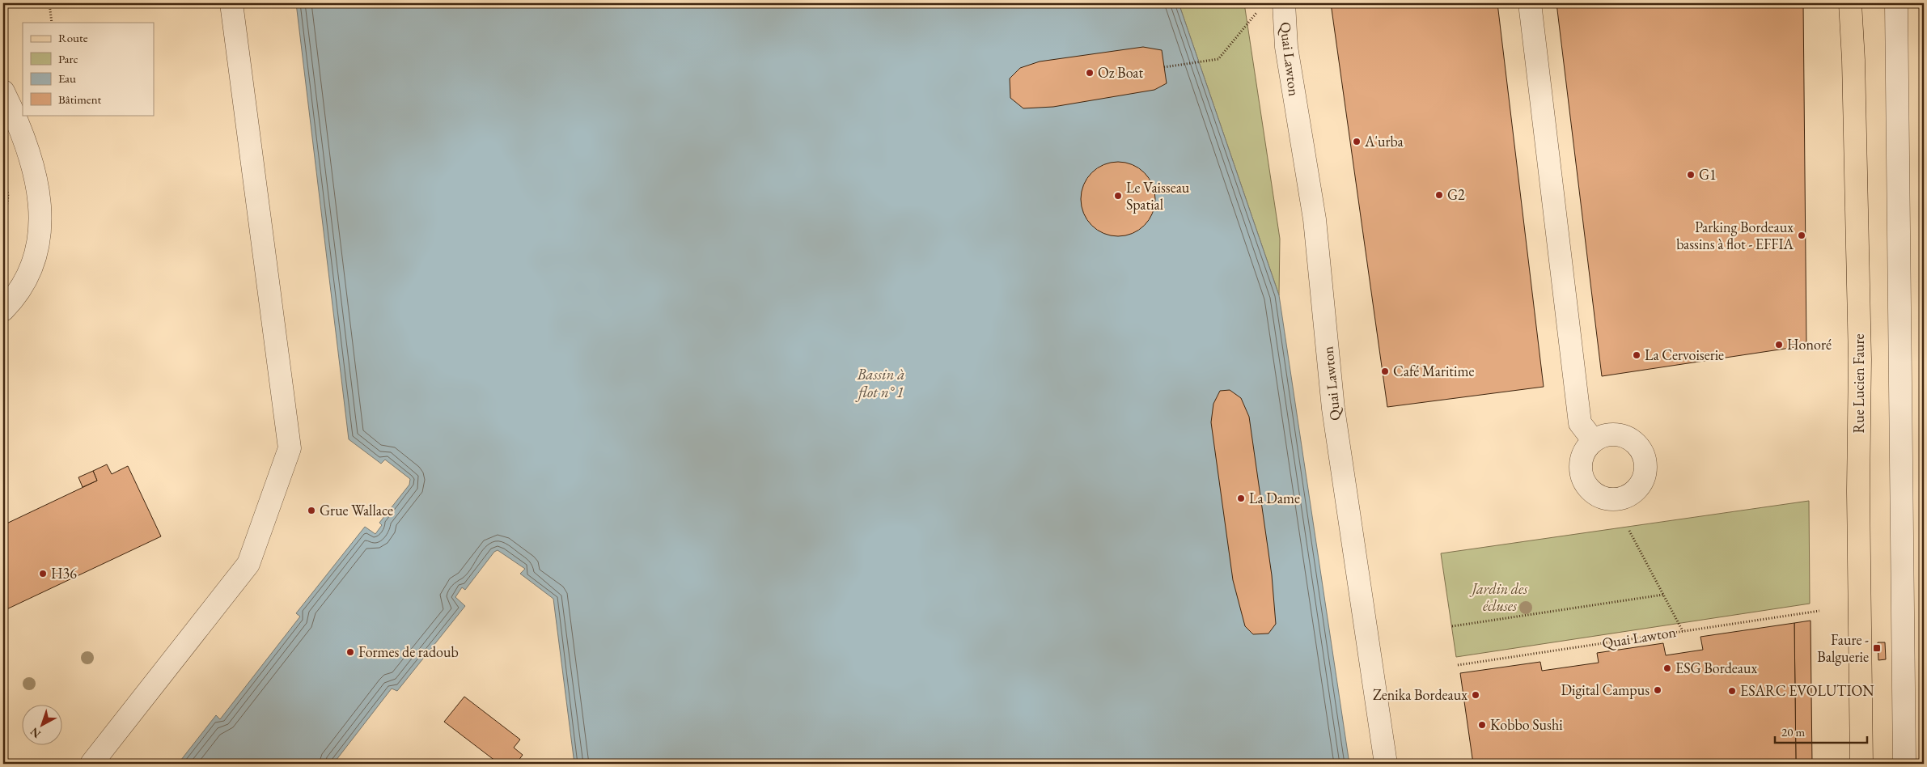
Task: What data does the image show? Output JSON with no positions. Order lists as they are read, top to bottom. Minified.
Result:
{"streets":{"main road":["Rue Lucien Faure"],"street":["Quai Lawton"]},"water":["Bassin à flot n° 1"],"parks":["Jardin des écluses"],"places":{"other":["Oz Boat","A'urba","G1","G2","Le Vaisseau Spatial","Parking Bordeaux bassins à flot - EFFIA","Honoré","La Cervoiserie","Café Maritime","La Dame","Grue Wallace","H36","Formes de radoub","ESG Bordeaux","Digital Campus","ESARC EVOLUTION","Zenika Bordeaux","Kobbo Sushi"],"transit":["Faure - Balguerie"]},"legend":["Route","Parc","Eau","Bâtiment"],"scale_bar":"20 m","north":"bottom left"}
